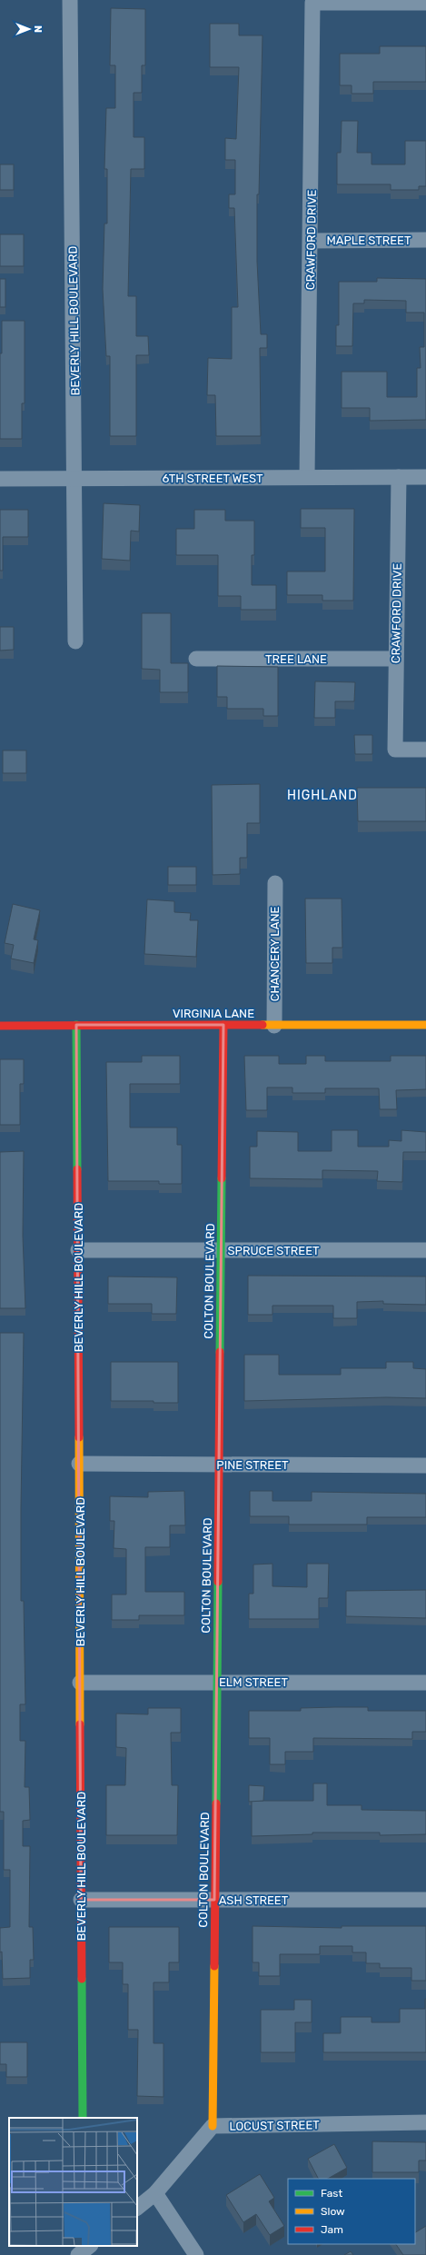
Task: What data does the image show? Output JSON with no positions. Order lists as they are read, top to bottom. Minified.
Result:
{"streets":{"street":["CRAWFORD DRIVE","MAPLE STREET","BEVERLY HILL BOULEVARD","6TH STREET WEST","TREE LANE","CHANCERY LANE","VIRGINIA LANE","SPRUCE STREET","COLTON BOULEVARD","PINE STREET","ELM STREET","ASH STREET","LOCUST STREET"]},"crossings":[["CRAWFORD DRIVE","MAPLE STREET"],["CRAWFORD DRIVE","6TH STREET WEST"],["CRAWFORD DRIVE","TREE LANE"],["BEVERLY HILL BOULEVARD","6TH STREET WEST"],["BEVERLY HILL BOULEVARD","VIRGINIA LANE"],["BEVERLY HILL BOULEVARD","SPRUCE STREET"],["BEVERLY HILL BOULEVARD","PINE STREET"],["BEVERLY HILL BOULEVARD","ELM STREET"],["BEVERLY HILL BOULEVARD","ASH STREET"],["CHANCERY LANE","VIRGINIA LANE"],["VIRGINIA LANE","COLTON BOULEVARD"],["SPRUCE STREET","COLTON BOULEVARD"],["COLTON BOULEVARD","PINE STREET"],["COLTON BOULEVARD","ELM STREET"],["COLTON BOULEVARD","ASH STREET"],["COLTON BOULEVARD","LOCUST STREET"]],"districts":["HIGHLAND"],"legend":["Fast","Slow","Jam"],"north":"right"}
